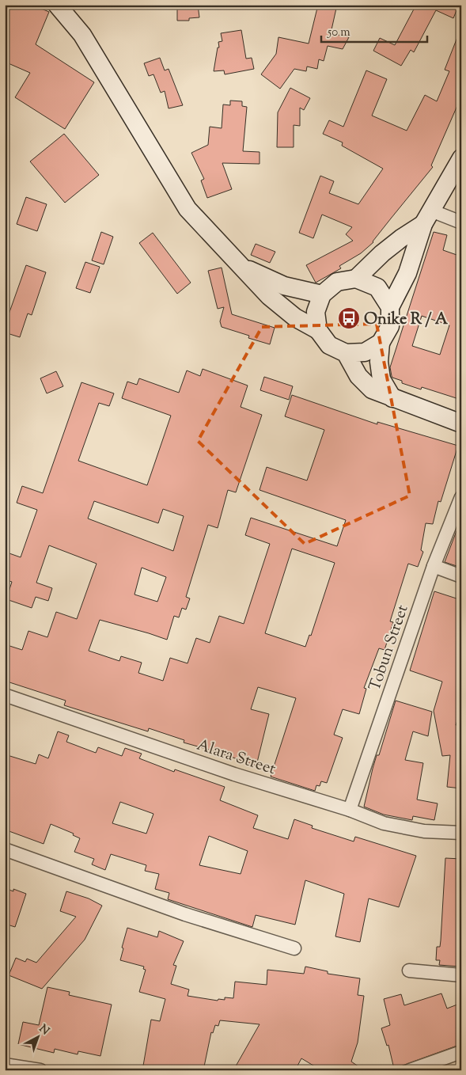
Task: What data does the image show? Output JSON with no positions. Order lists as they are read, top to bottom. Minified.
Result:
{"streets":{"street":["Tobun Street","Alara Street"]},"crossings":[["Tobun Street","Alara Street"]],"places":{"bus stop":["Onike R / A"]},"scale_bar":"50 m","north":"top right"}
